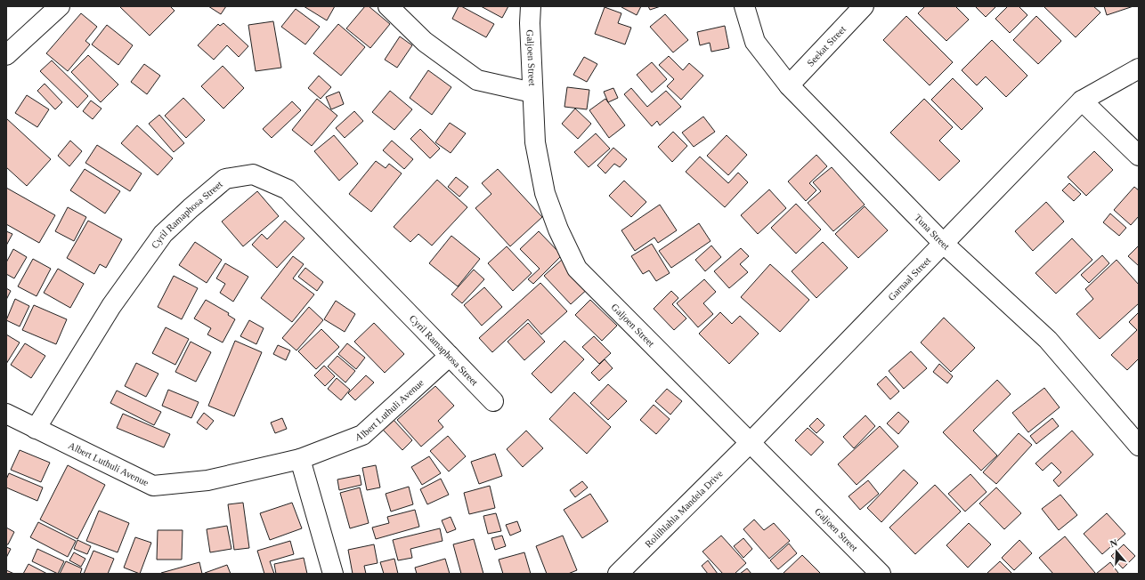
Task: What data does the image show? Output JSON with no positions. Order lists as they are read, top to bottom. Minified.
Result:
{"streets":{"street":["Seekat Street","Galjoen Street","Cyril Ramaphosa Street","Tuna Street","Garnaal Street","Albert Luthuli Avenue","Rolilhlahla Mandela Drive"]},"crossings":[["Seekat Street","Tuna Street"],["Galjoen Street","Garnaal Street"],["Galjoen Street","Rolilhlahla Mandela Drive"],["Cyril Ramaphosa Street","Albert Luthuli Avenue"],["Tuna Street","Garnaal Street"],["Garnaal Street","Rolilhlahla Mandela Drive"]],"north":"top"}
